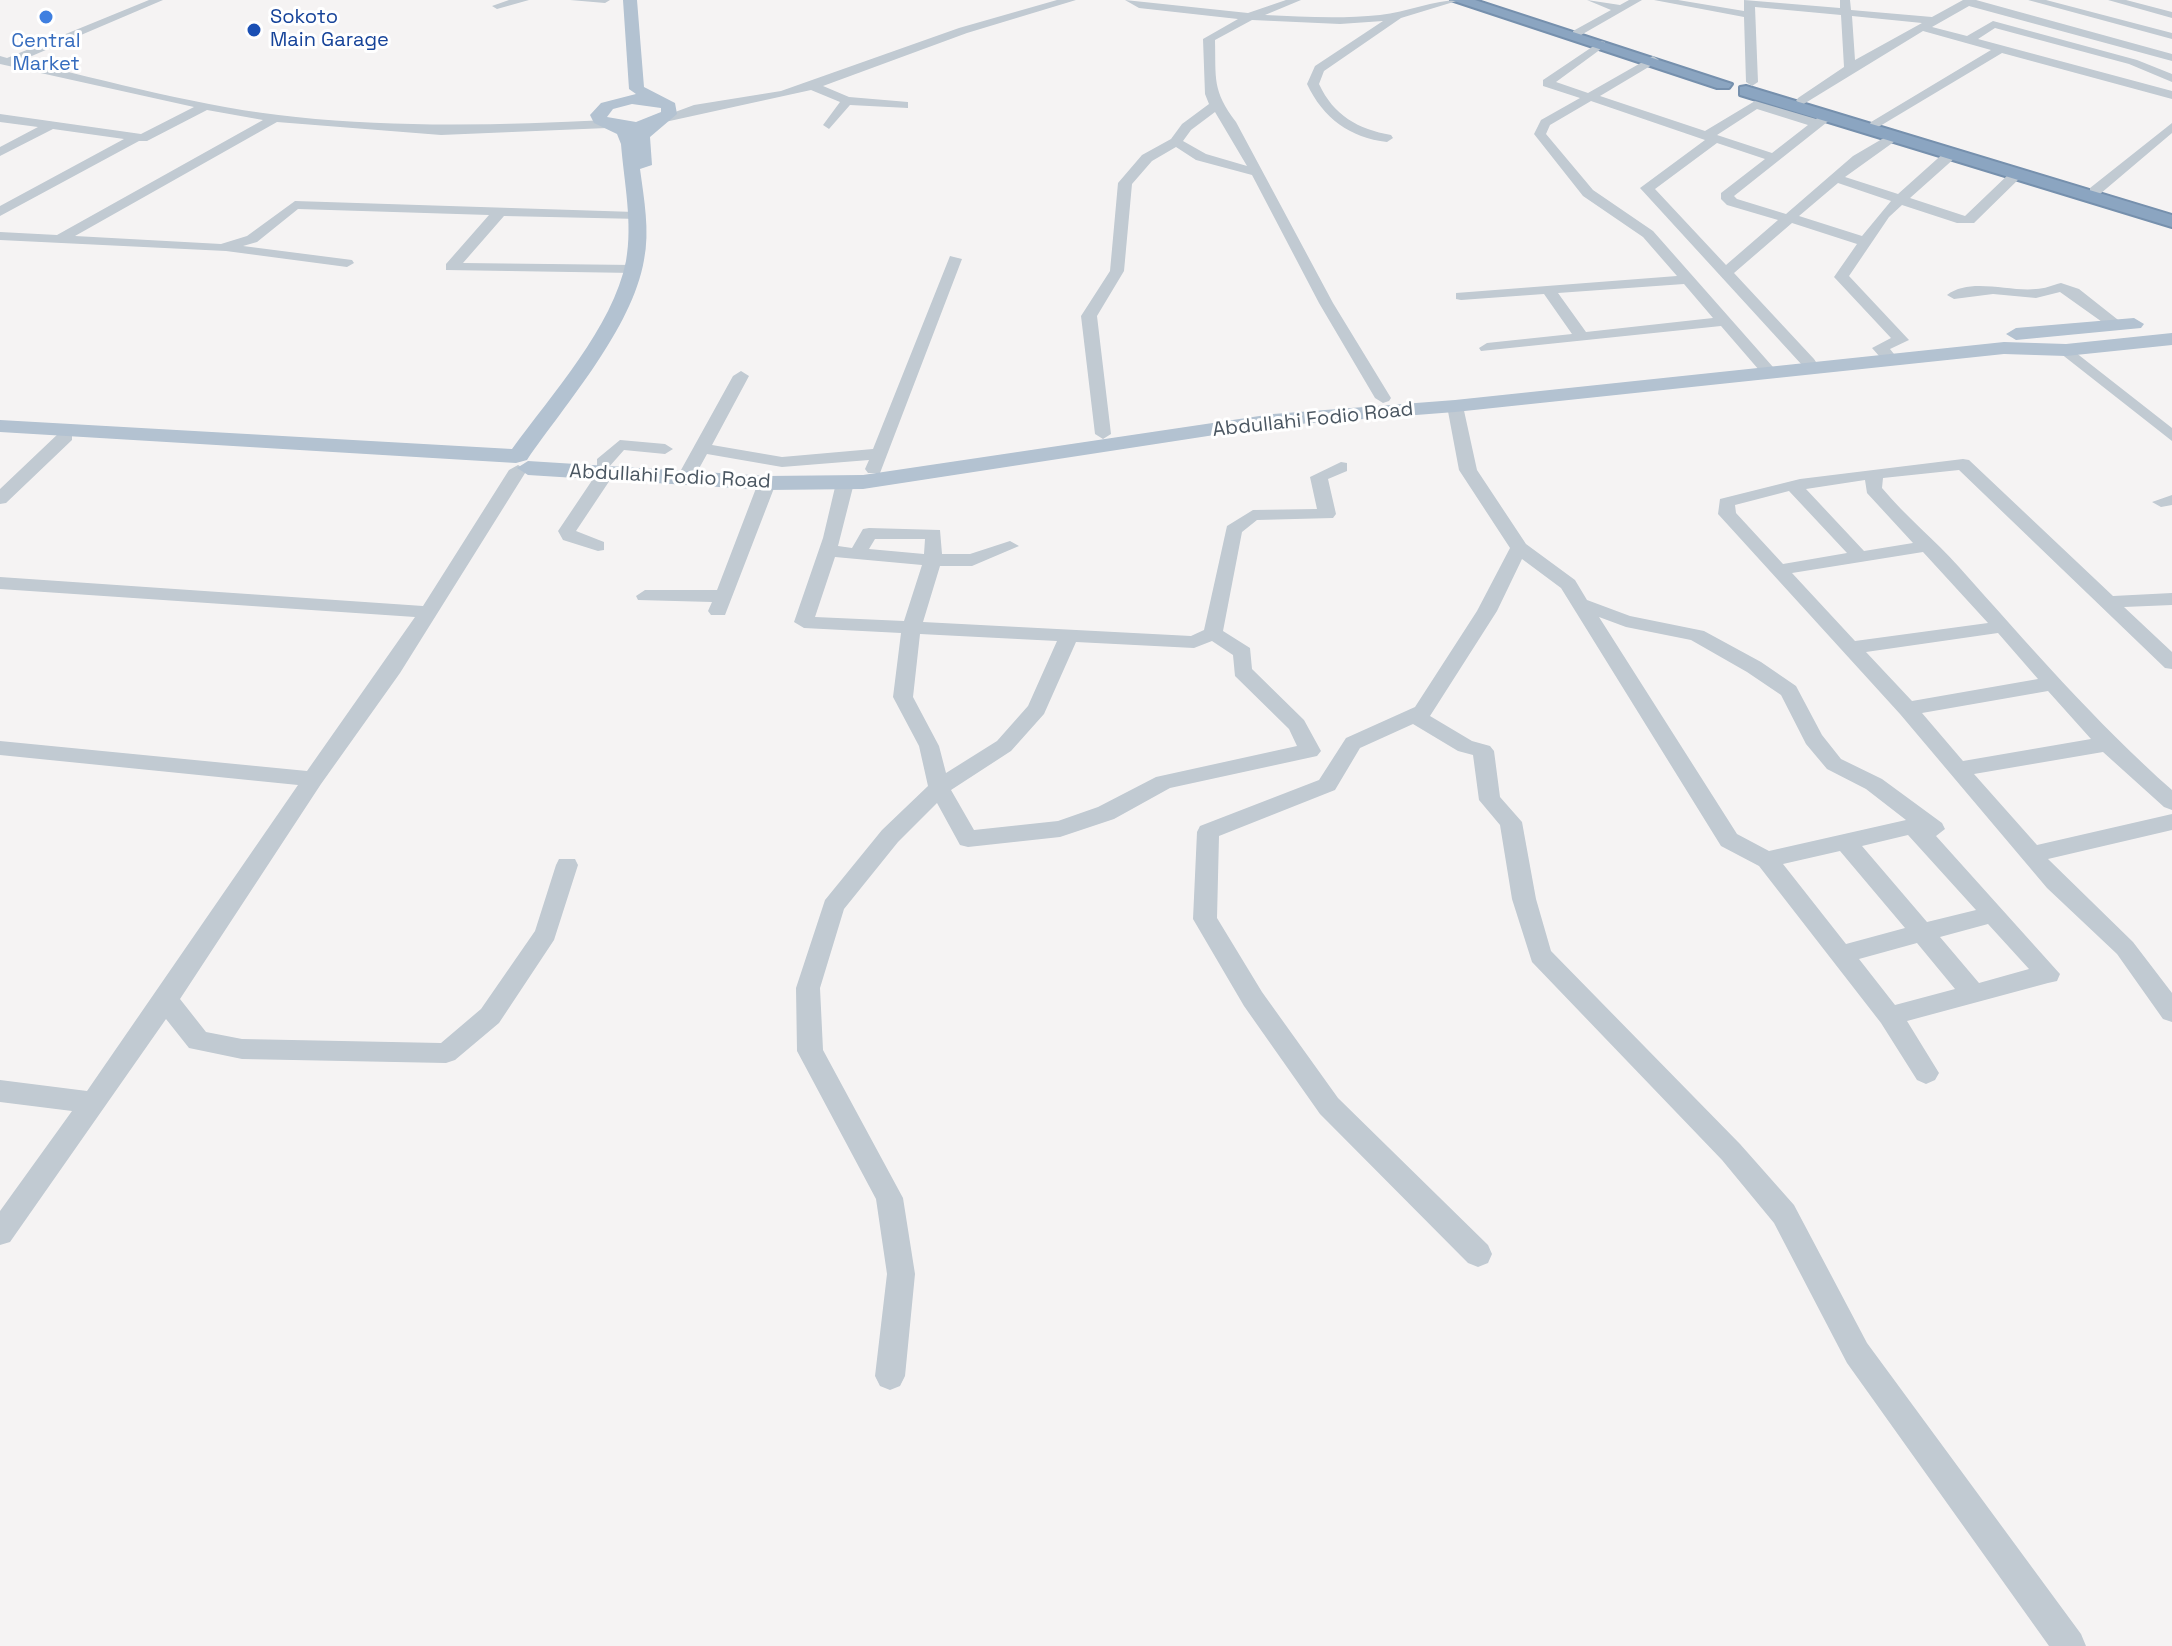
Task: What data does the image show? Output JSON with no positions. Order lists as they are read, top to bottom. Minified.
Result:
{"streets":{"main road":["Abdullahi Fodio Road"]},"places":["Central Market","Sokoto Main Garage"]}
